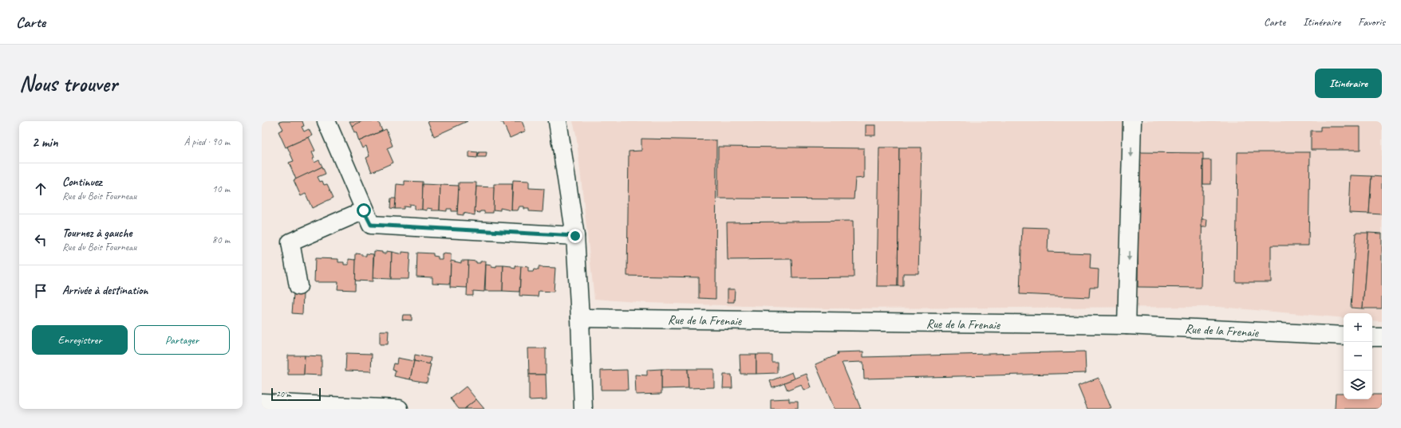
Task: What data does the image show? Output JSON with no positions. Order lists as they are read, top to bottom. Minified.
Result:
{"streets":{"street":["Rue de la Frenaie"]},"scale_bar":"20 m","page":{"header":"Carte","nav":["Carte","Itinéraire","Favoris"],"buttons":["Itinéraire",["Enregistrer","Partager"]],"title":"Nous trouver","heading":["2 min","À pied · 90 m"],"list":[["Continuez","Rue du Bois Fourneau","10 m"],["Tournez à gauche","Rue du Bois Fourneau","80 m"],"Arrivée à destination"],"map_buttons":["+","−"],"scale":"20 m"}}
